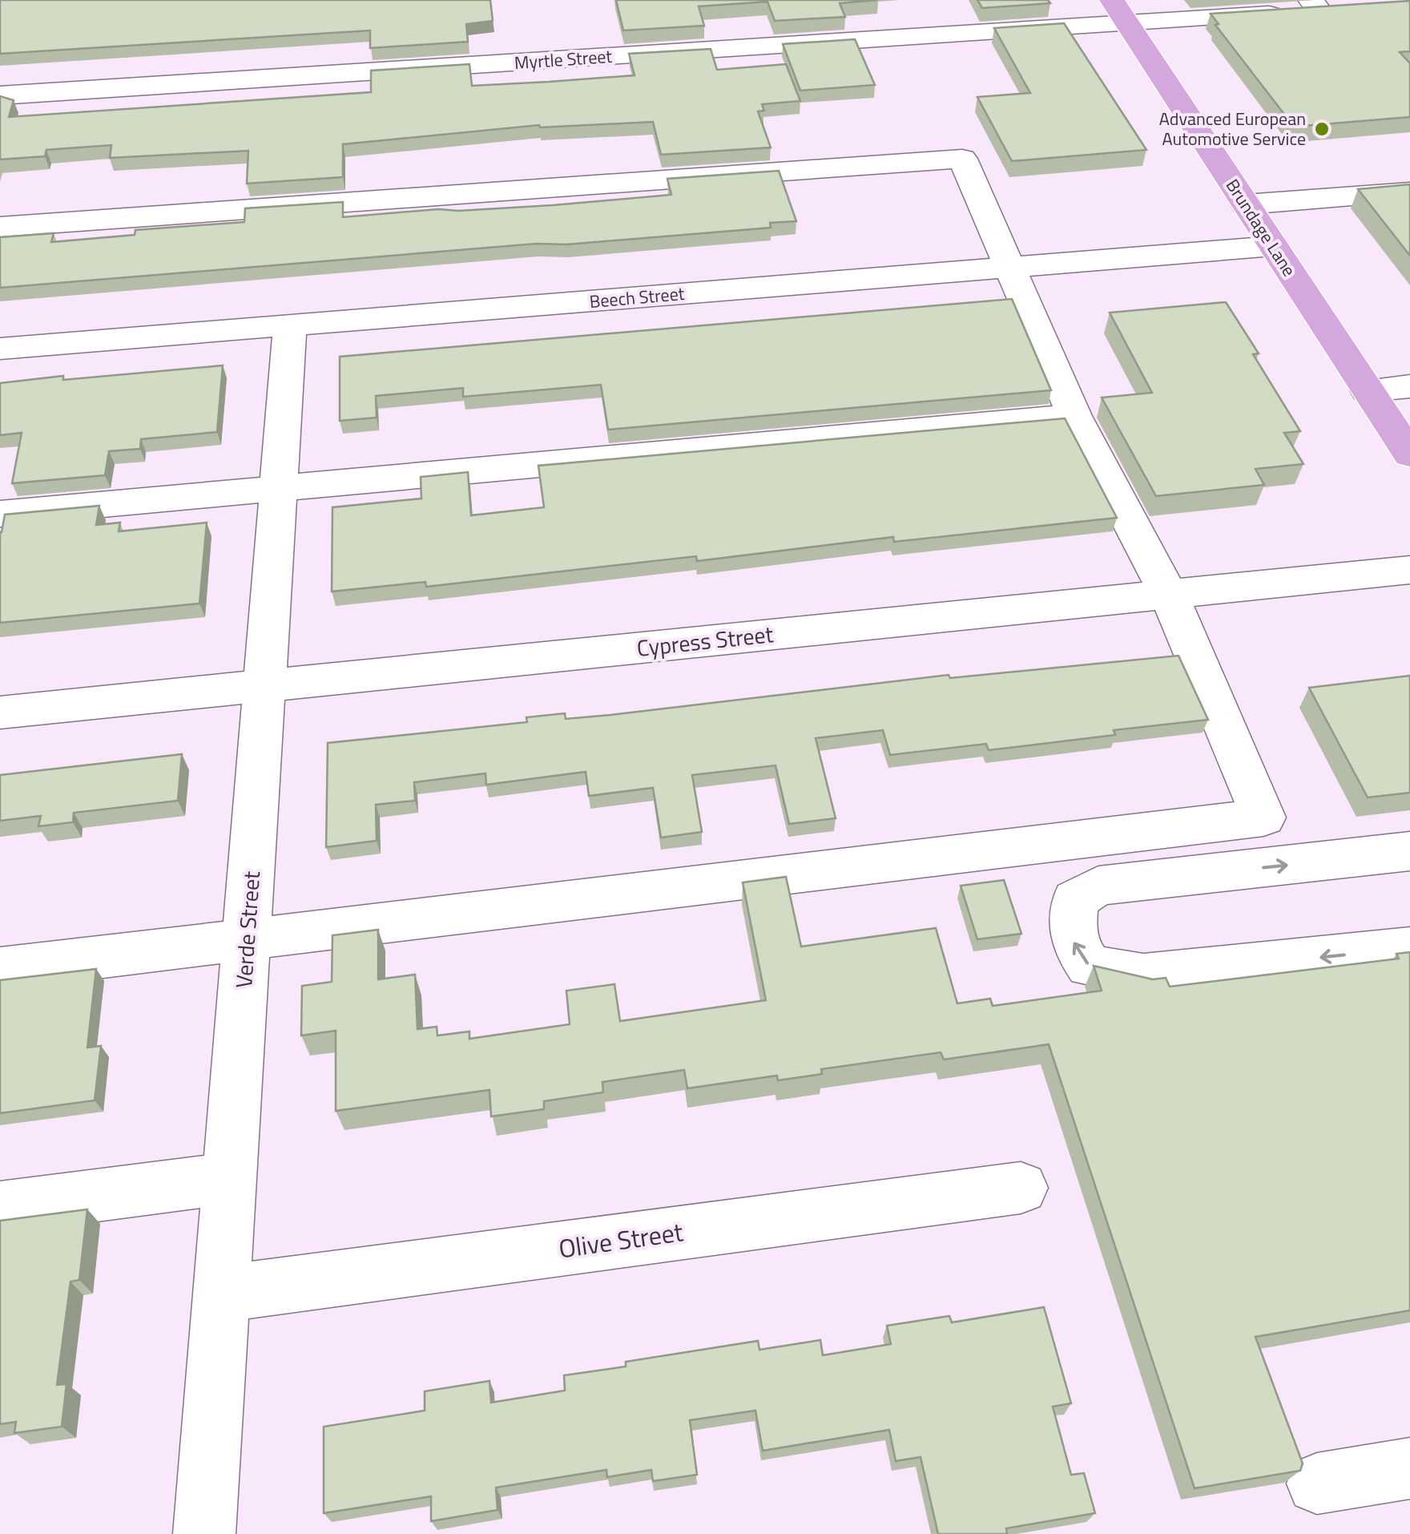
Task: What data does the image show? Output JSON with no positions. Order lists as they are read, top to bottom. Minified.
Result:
{"streets":{"main road":["Brundage Lane"],"street":["Myrtle Street","Beech Street","Cypress Street","Verde Street","Olive Street"]},"crossings":[["Myrtle Street","Brundage Lane"],["Brundage Lane","Beech Street"],["Beech Street","Verde Street"],["Cypress Street","Verde Street"],["Verde Street","Olive Street"]],"places":["Advanced European Automotive Service"]}
